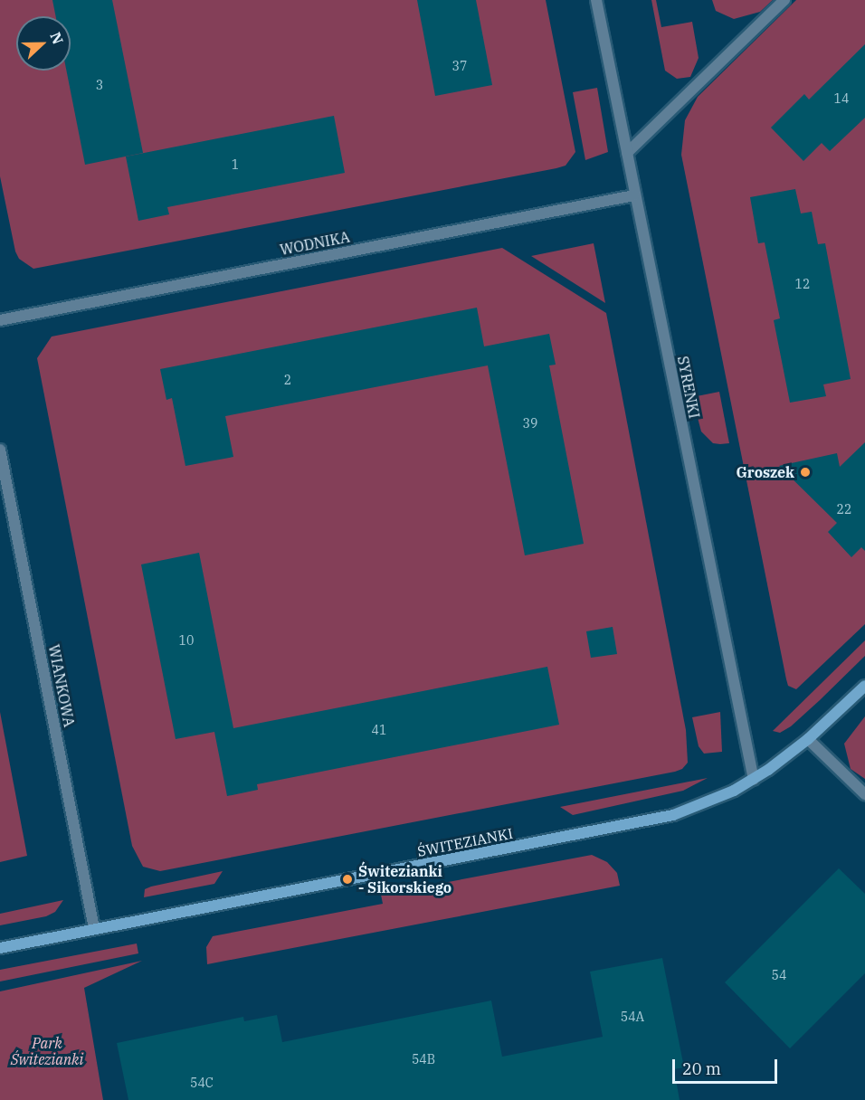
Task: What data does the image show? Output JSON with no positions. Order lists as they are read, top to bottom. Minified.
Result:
{"streets":{"street":["WODNIKA","SYRENKI","WIANKOWA","ŚWITEZIANKI"]},"crossings":[["WODNIKA","SYRENKI"],["SYRENKI","ŚWITEZIANKI"],["WIANKOWA","ŚWITEZIANKI"]],"parks":["Park Świtezianki"],"places":["Groszek","Świtezianki - Sikorskiego"],"house_numbers":["37","3","14","1","12","2","39","22","10","41","54","54A","54B","54C"],"scale_bar":"20 m","north":"right"}
